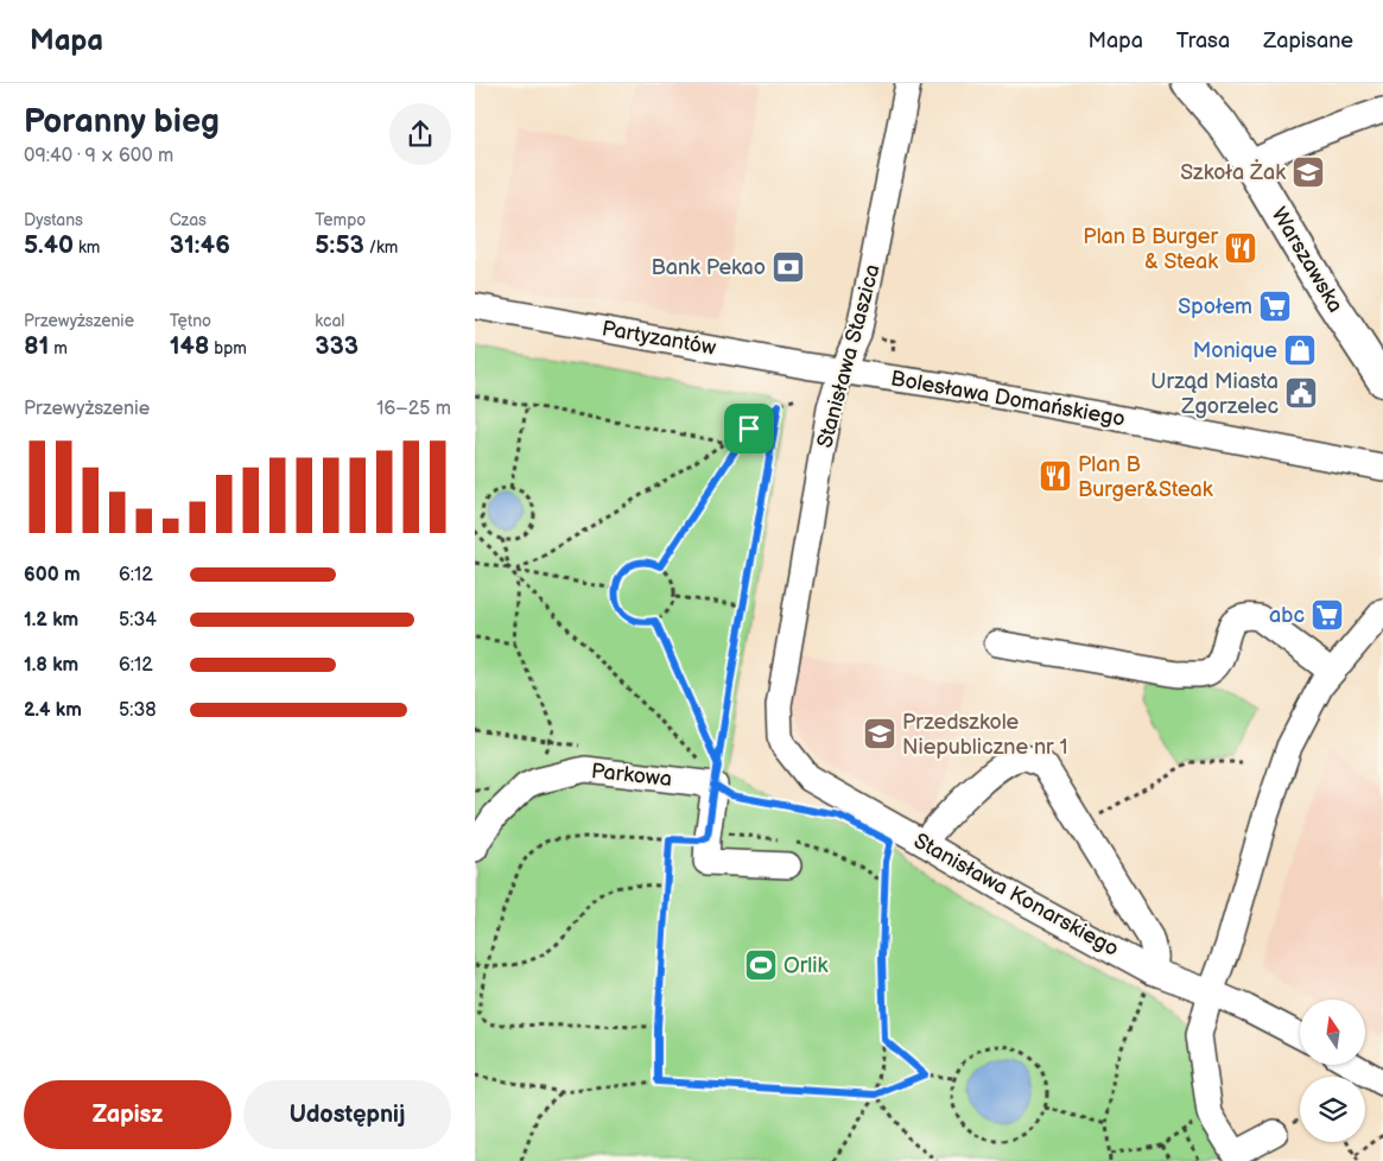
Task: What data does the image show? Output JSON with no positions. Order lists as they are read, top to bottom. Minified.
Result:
{"streets":{"main road":["Warszawska"],"street":["Partyzantów","Stanisława Staszica","Bolesława Domańskiego","Parkowa","Stanisława Konarskiego"]},"crossings":[["Partyzantów","Stanisława Staszica"],["Partyzantów","Bolesława Domańskiego"],["Stanisława Staszica","Bolesława Domańskiego"],["Stanisława Staszica","Stanisława Konarskiego"]],"places":{"school or university":["Szkoła Żak","Przedszkole Niepubliczne nr 1"],"restaurant":["Plan B Burger & Steak","Plan B Burger&Steak"],"bank":["Bank Pekao"],"supermarket":["Społem","abc"],"shop":["Monique"],"public building":["Urząd Miasta Zgorzelec"],"sports":["Orlik"]},"north":"top","page":{"header":"Mapa","nav":["Mapa","Trasa","Zapisane"],"heading":["Poranny bieg","09:40 · 9 × 600 m"],"stats":[["Dystans","5.40 km"],["Czas","31:46"],["Tempo","5:53 /km"],["Przewyższenie","81 m"],["Tętno","148 bpm"],["kcal","333"]],"chart":["Przewyższenie","16–25 m"],"list":[{"name":"600 m","note":"6:12"},{"name":"1.2 km","note":"5:34"},{"name":"1.8 km","note":"6:12"},{"name":"2.4 km","note":"5:38"}],"buttons":["Zapisz","Udostępnij"]}}
